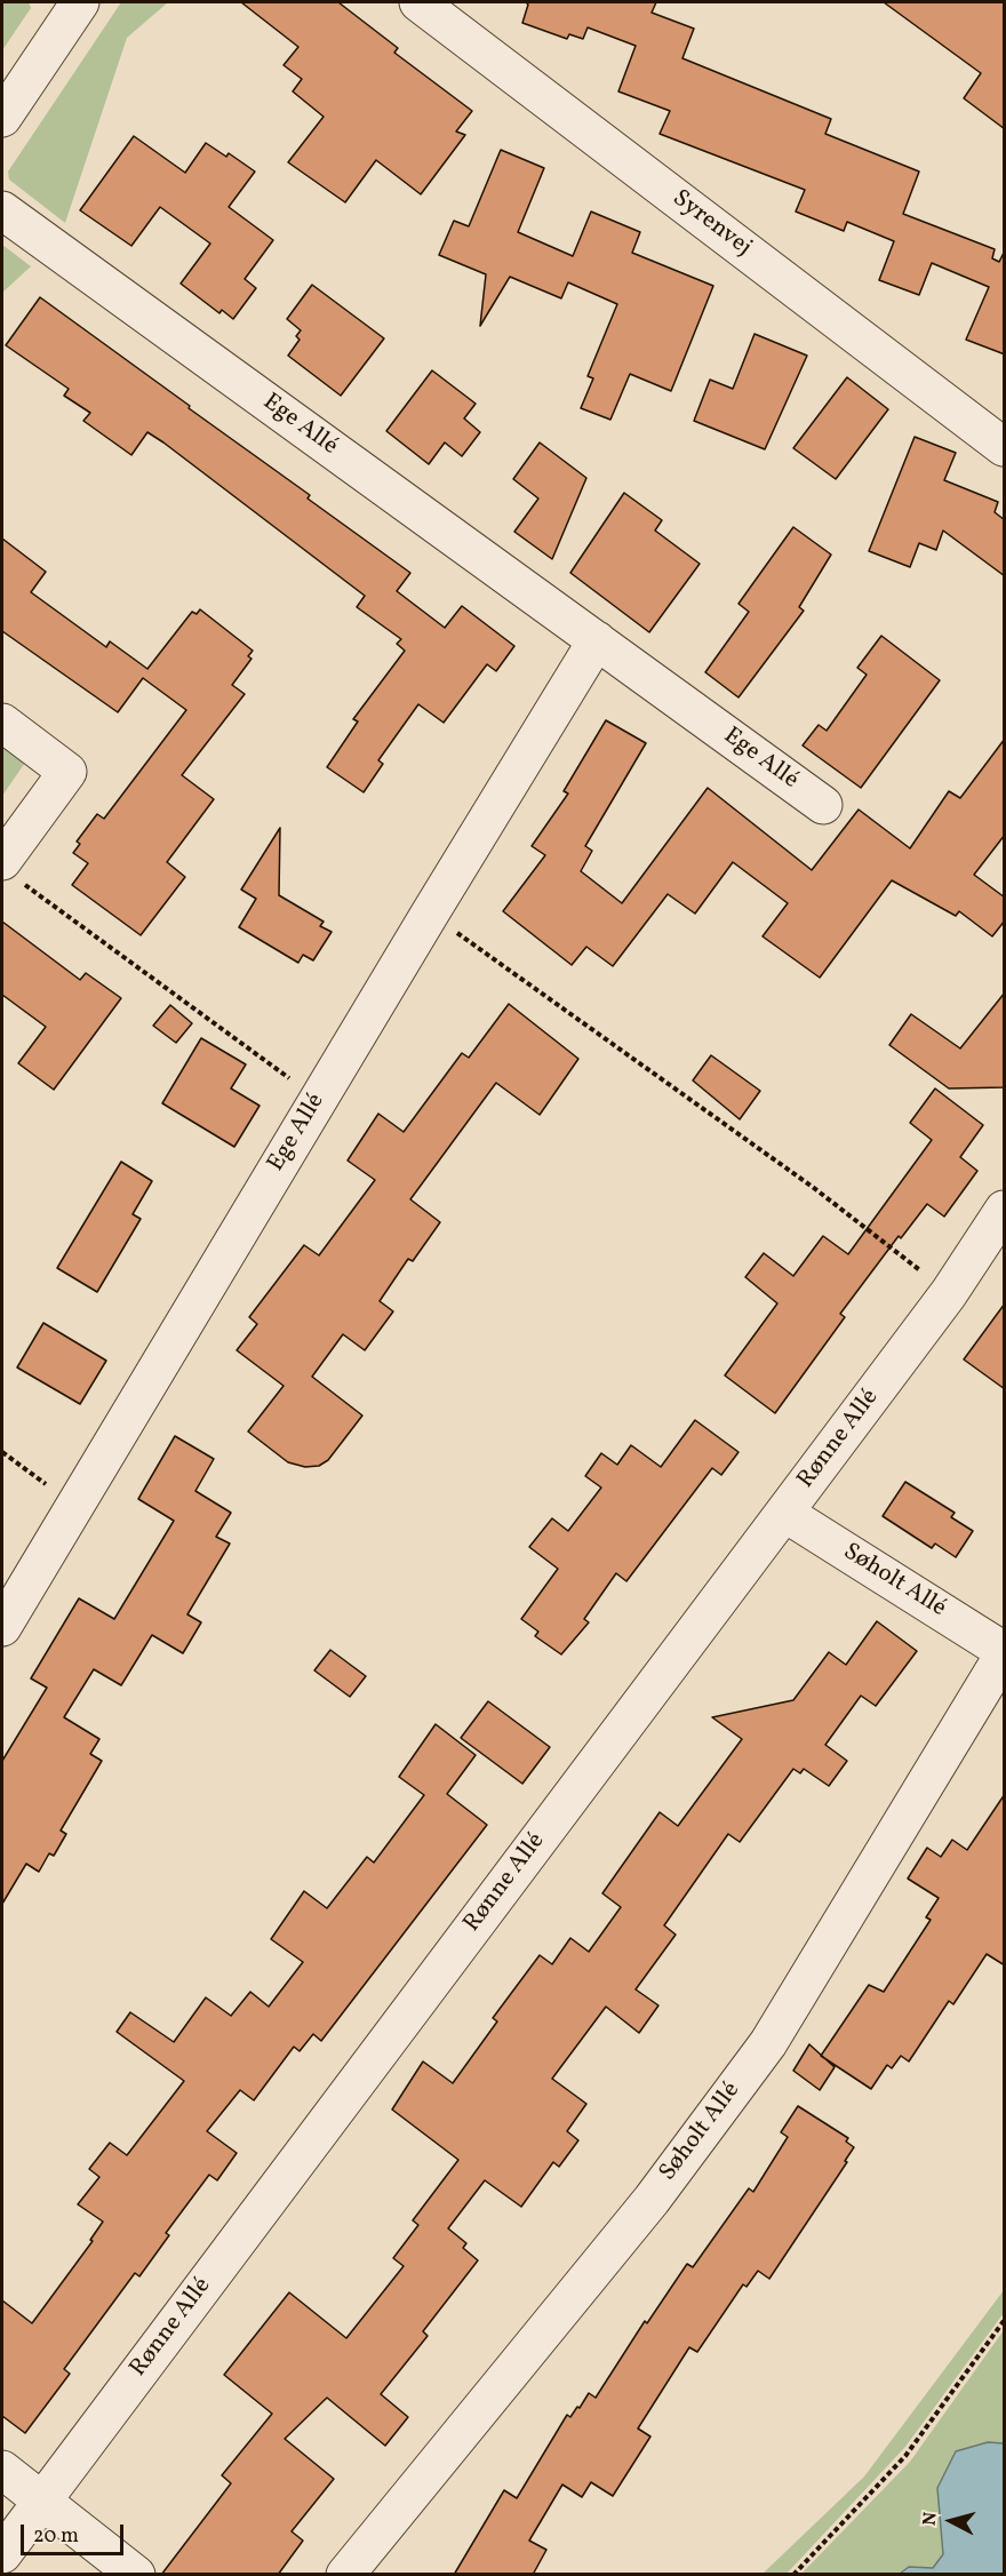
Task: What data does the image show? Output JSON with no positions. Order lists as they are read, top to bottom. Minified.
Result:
{"streets":{"street":["Syrenvej","Ege Allé","Rønne Allé","Søholt Allé"]},"crossings":[["Rønne Allé","Søholt Allé"]],"scale_bar":"20 m","north":"left"}
